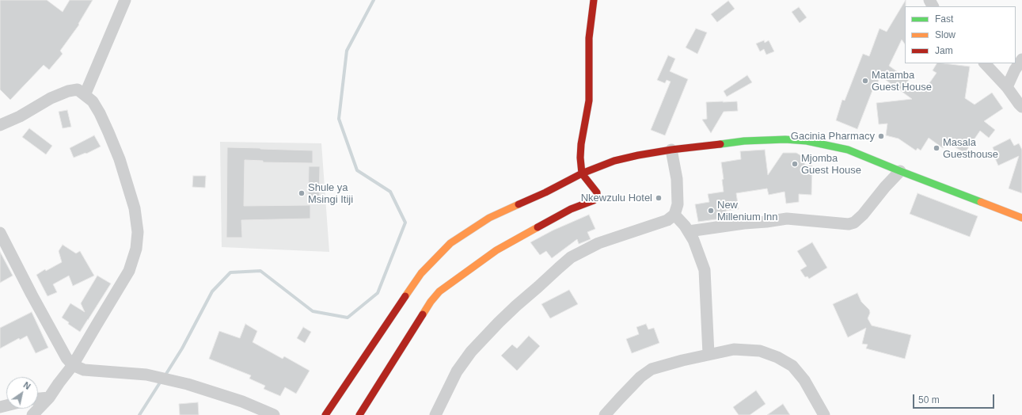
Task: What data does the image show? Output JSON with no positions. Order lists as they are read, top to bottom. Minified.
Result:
{"places":["Matamba Guest House","Gacinia Pharmacy","Masala Guesthouse","Mjomba Guest House","Shule ya Msingi Itiji","Nkewzulu Hotel","New Millenium Inn"],"legend":["Fast","Slow","Jam"],"scale_bar":"50 m","north":"top right"}
